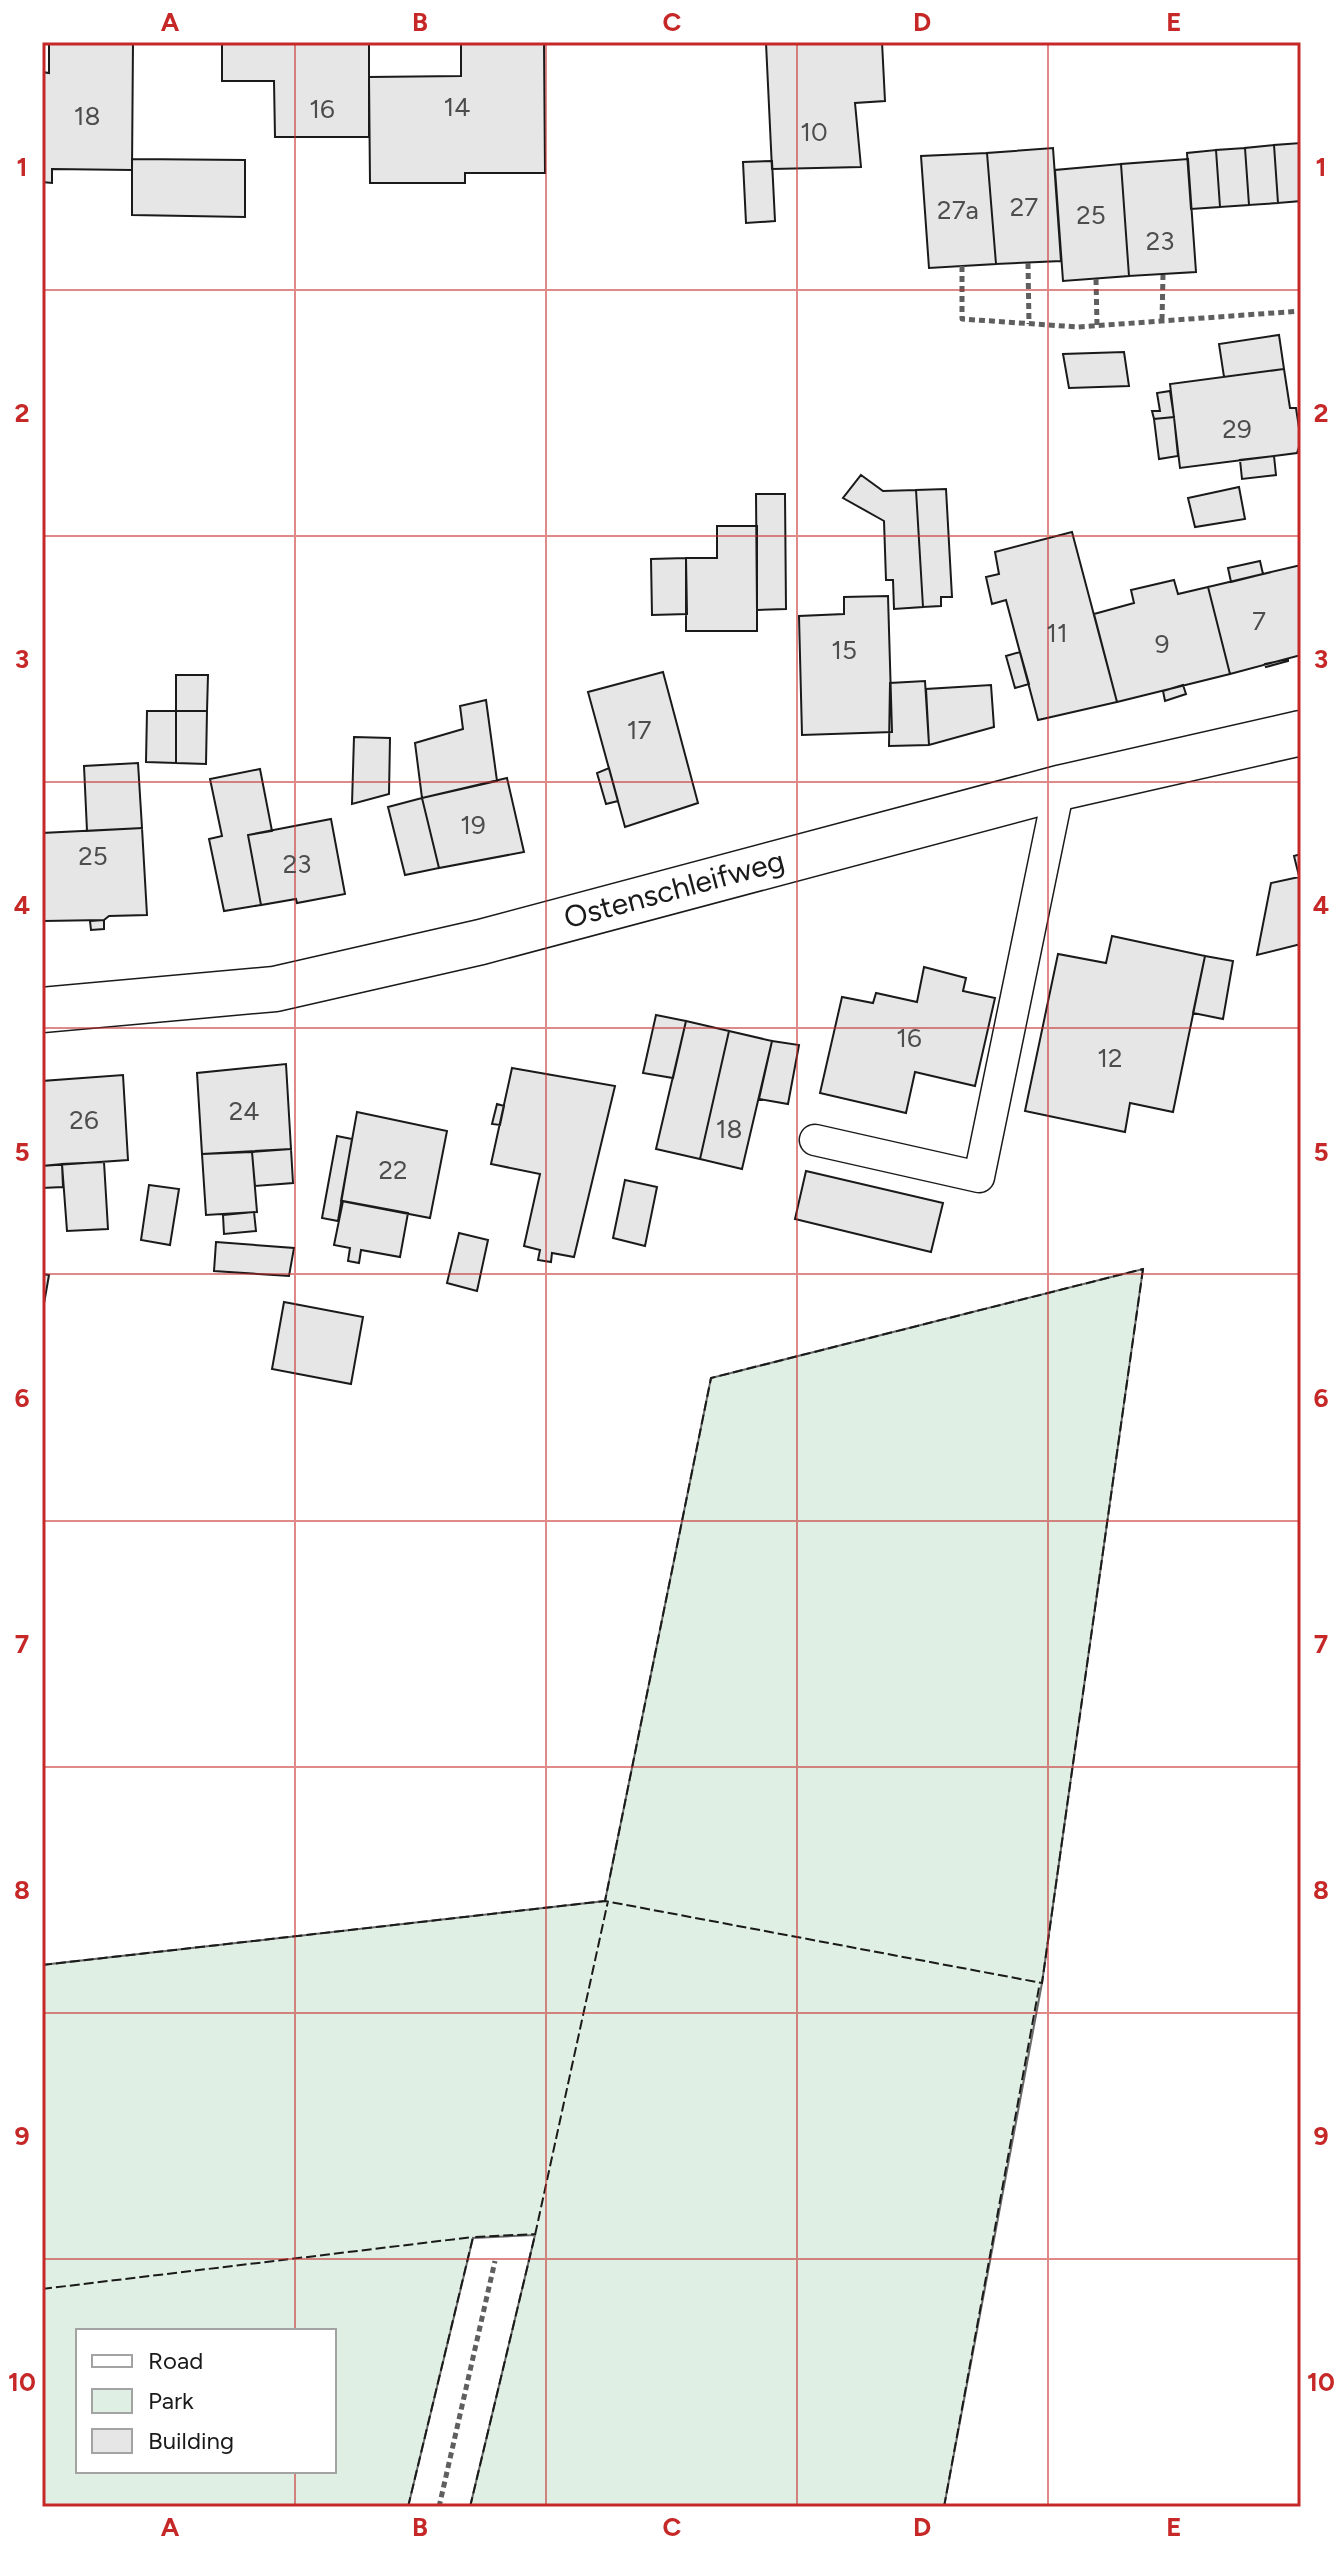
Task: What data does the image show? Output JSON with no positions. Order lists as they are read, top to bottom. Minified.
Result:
{"streets":{"street":["Ostenschleifweg"]},"house_numbers":["14","16","18","10","27","27a","25","23","29","7","11","9","15","17","19","25","23","16","12","24","26","18","22"],"legend":["Road","Park","Building"],"grid":{"columns":["A","B","C","D","E"],"rows":["1","2","3","4","5","6","7","8","9","10"]}}
